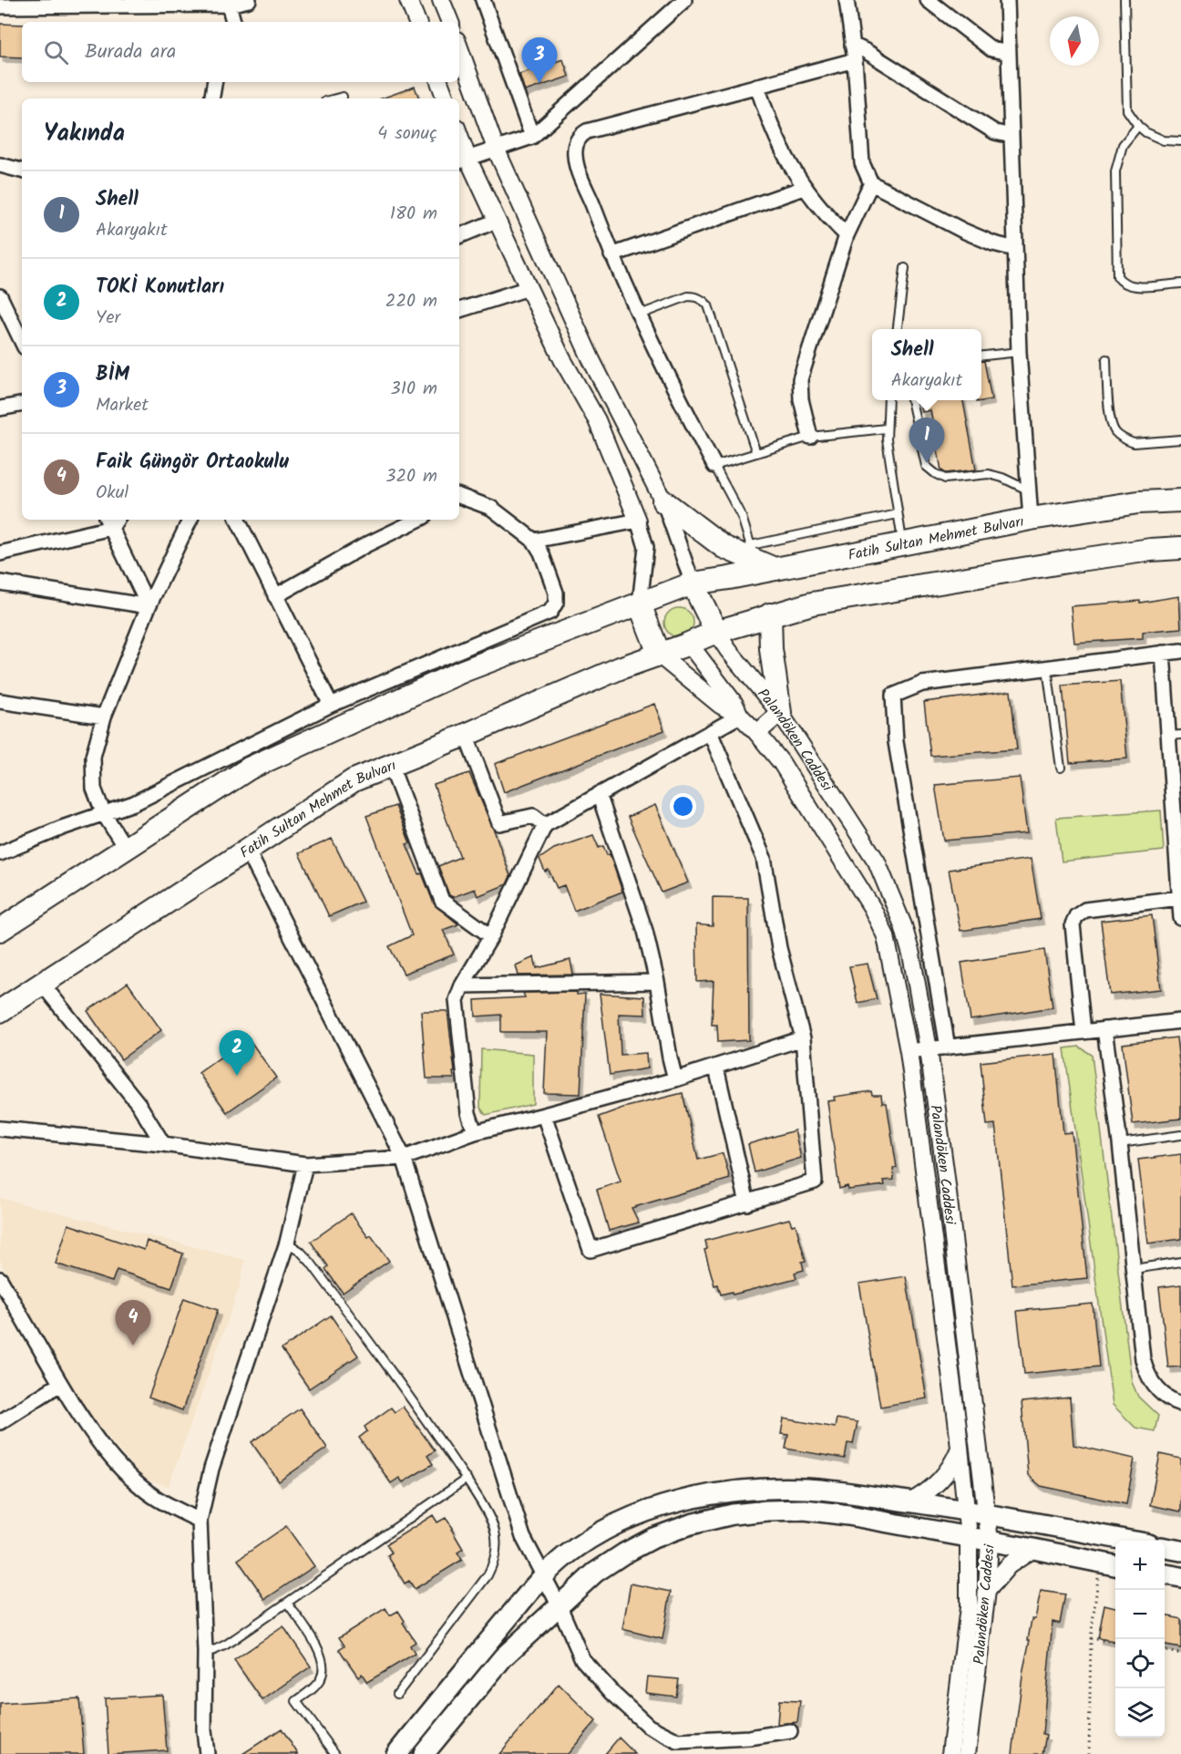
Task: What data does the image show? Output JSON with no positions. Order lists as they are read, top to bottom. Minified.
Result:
{"streets":{"highway":["Fatih Sultan Mehmet Bulvarı"],"street":["Palandöken Caddesi"]},"crossings":[["Fatih Sultan Mehmet Bulvarı","Palandöken Caddesi"]],"north":"bottom","page":{"search":"Burada ara","pins":["3","1","2","4"],"heading":["Yakında","4 sonuç"],"list":[{"mark":"1","name":"Shell","note":"Akaryakıt","value":"180 m"},{"mark":"2","name":"TOKİ Konutları","note":"Yer","value":"220 m"},{"mark":"3","name":"BİM","note":"Market","value":"310 m"},{"mark":"4","name":"Faik Güngör Ortaokulu","note":"Okul","value":"320 m"}],"popup":["Shell","Akaryakıt"],"map_buttons":["+","−"]}}
